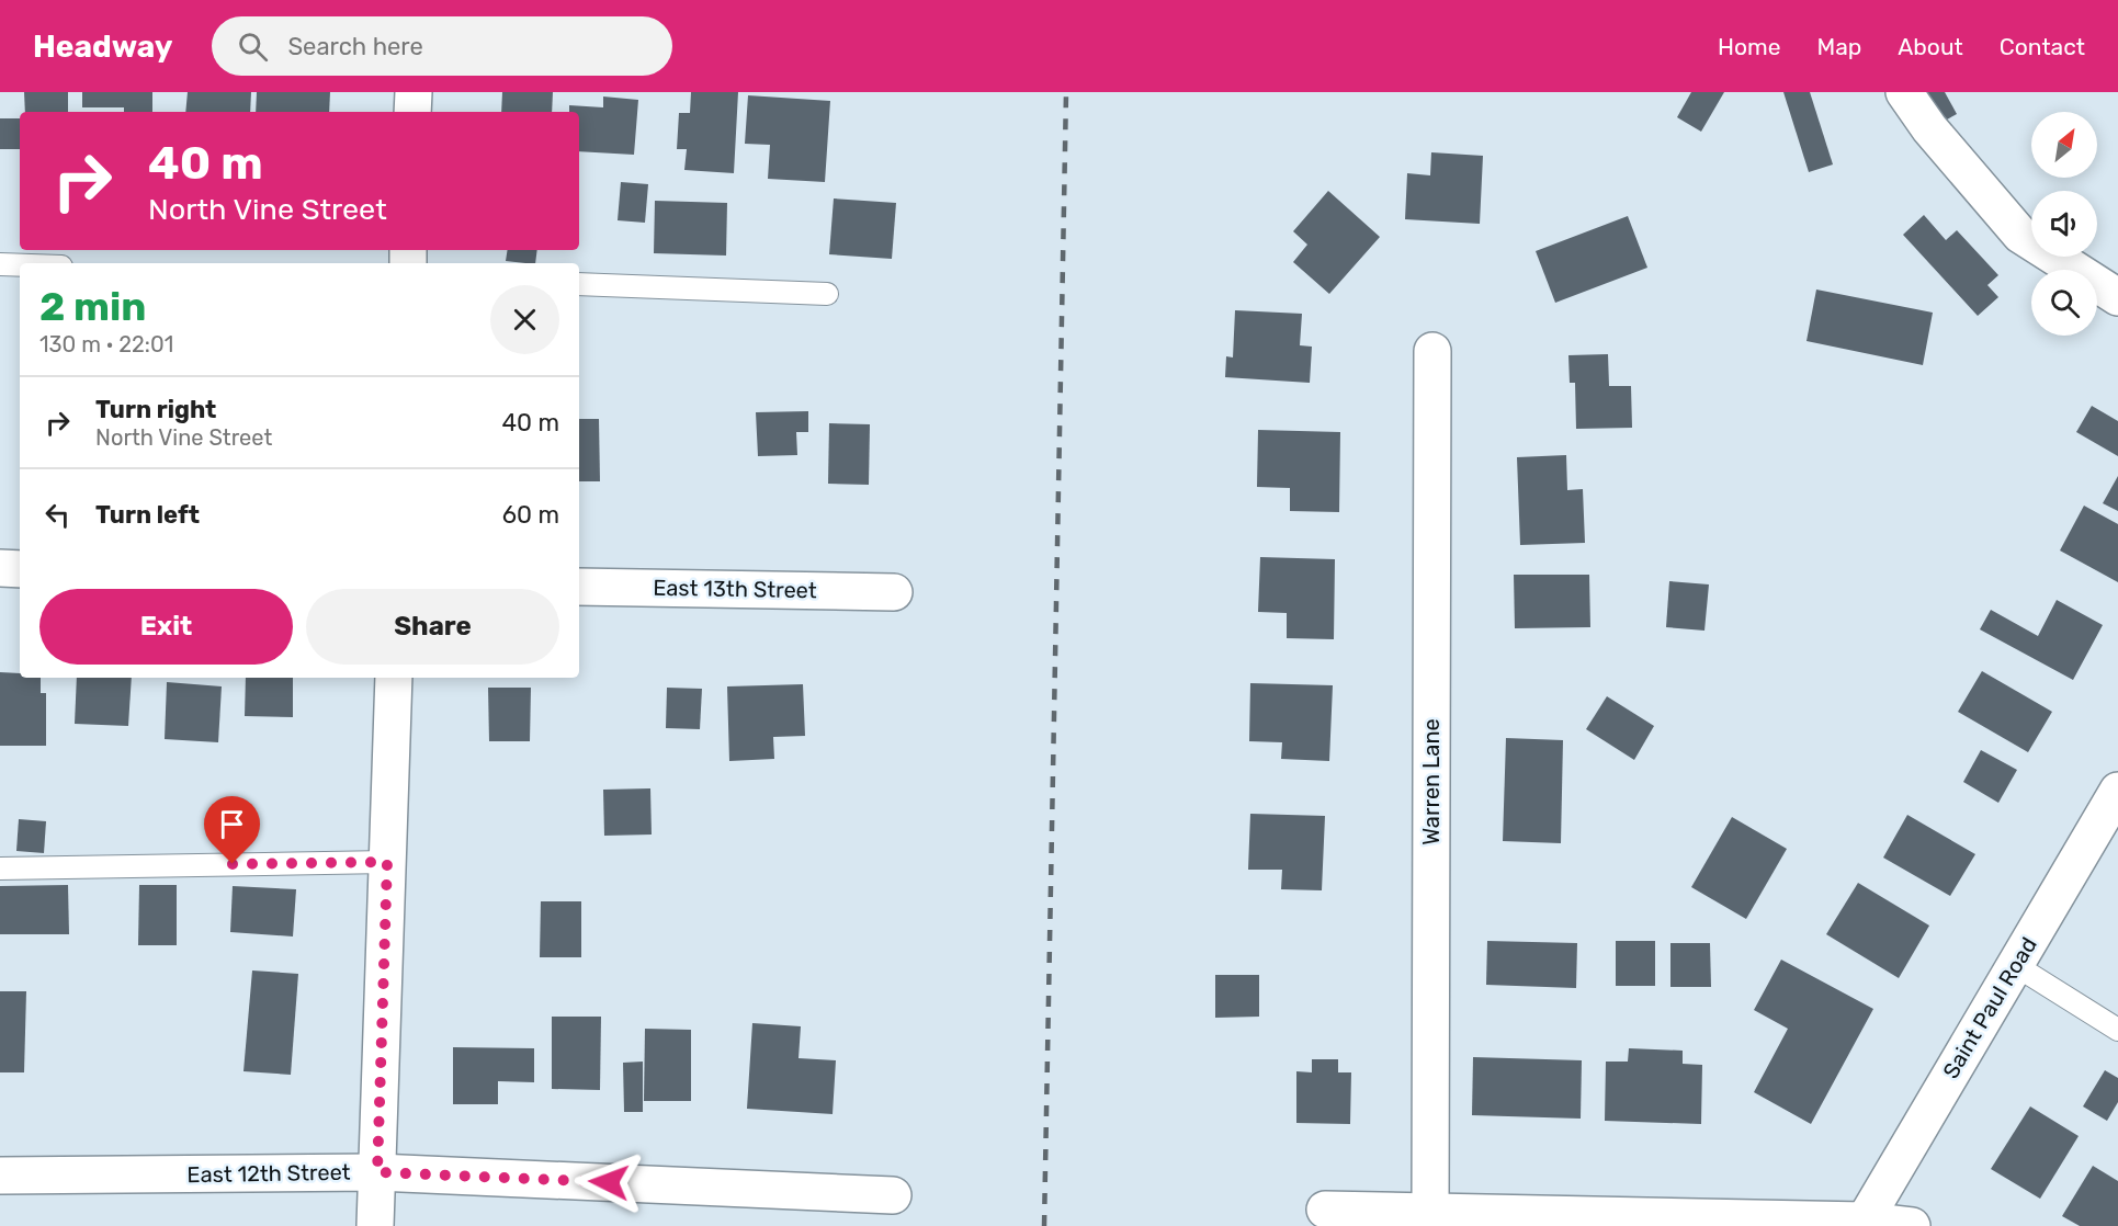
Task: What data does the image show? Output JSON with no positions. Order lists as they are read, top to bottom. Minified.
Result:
{"streets":{"street":["East 13th Street","Warren Lane","Saint Paul Road","East 12th Street"]},"north":"top right","page":{"header":"Headway","search":"Search here","nav":["Home","Map","About","Contact"],"turn":["40 m","North Vine Street"],"heading":["2 min","130 m · 22:01"],"list":[{"name":"Turn right","note":"North Vine Street","value":"40 m"},{"name":"Turn left","value":"60 m"}],"buttons":["Exit","Share"]}}
